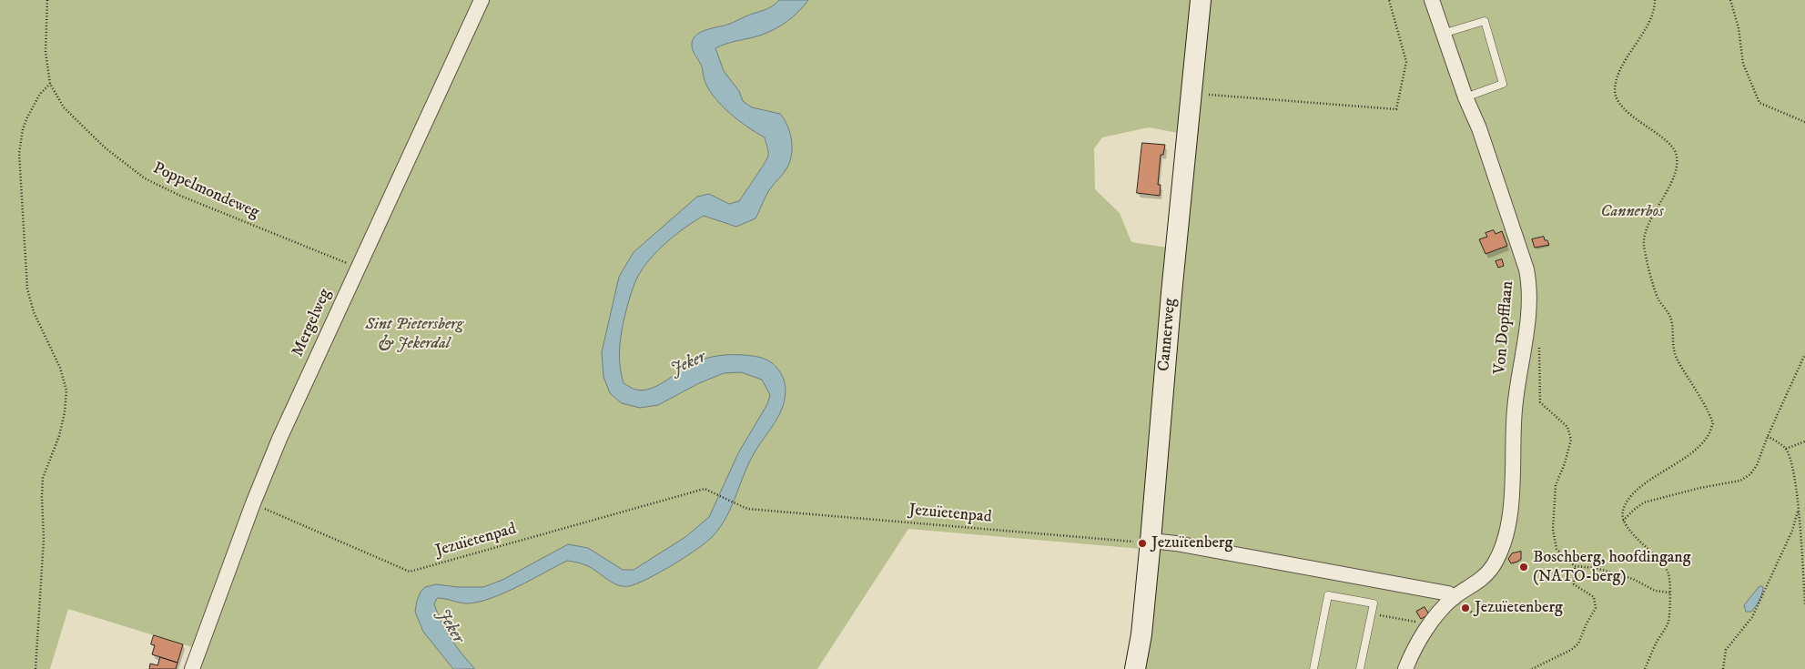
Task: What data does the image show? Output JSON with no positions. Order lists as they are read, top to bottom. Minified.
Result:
{"streets":{"main road":["Cannerweg"],"street":["Mergelweg","Von Dopfflaan"],"path":["Poppelmondeweg","Jezuïetenpad"]},"crossings":[["Poppelmondeweg","Mergelweg"],["Mergelweg","Jezuïetenpad"],["Cannerweg","Jezuïetenpad"]],"water":["Jeker"],"parks":["Cannerbos","Sint Pietersberg & Jekerdal"],"places":["Jezuïtenberg","Boschberg, hoofdingang (NATO-berg)","Jezuïetenberg"]}
